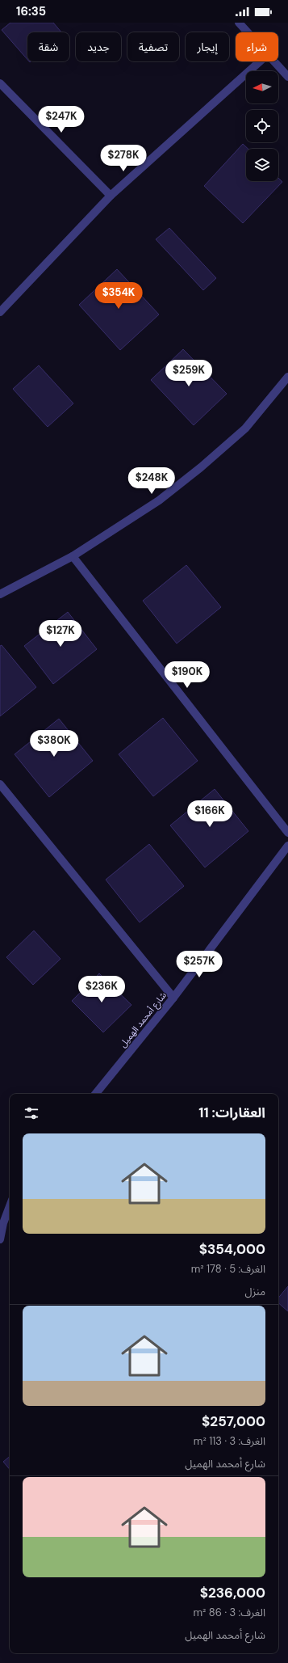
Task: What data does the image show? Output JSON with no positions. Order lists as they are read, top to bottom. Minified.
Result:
{"streets":{"street":["شارع أمحمد الهميل"]},"north":"left","page":{"status":"16:35","chip":["شراء","إيجار","تصفية","جديد","شقة"],"price":["$247K","$278K","$354K","$259K","$248K","$127K","$190K","$380K","$166K","$257K","$236K"],"heading":"العقارات: 11","list":[{"name":"$354,000","note":"الغرف: 5 · 178 m² · منزل"},{"name":"$257,000","note":"الغرف: 3 · 113 m² · شارع أمحمد الهميل"},{"name":"$236,000","note":"الغرف: 3 · 86 m² · شارع أمحمد الهميل"}]}}
